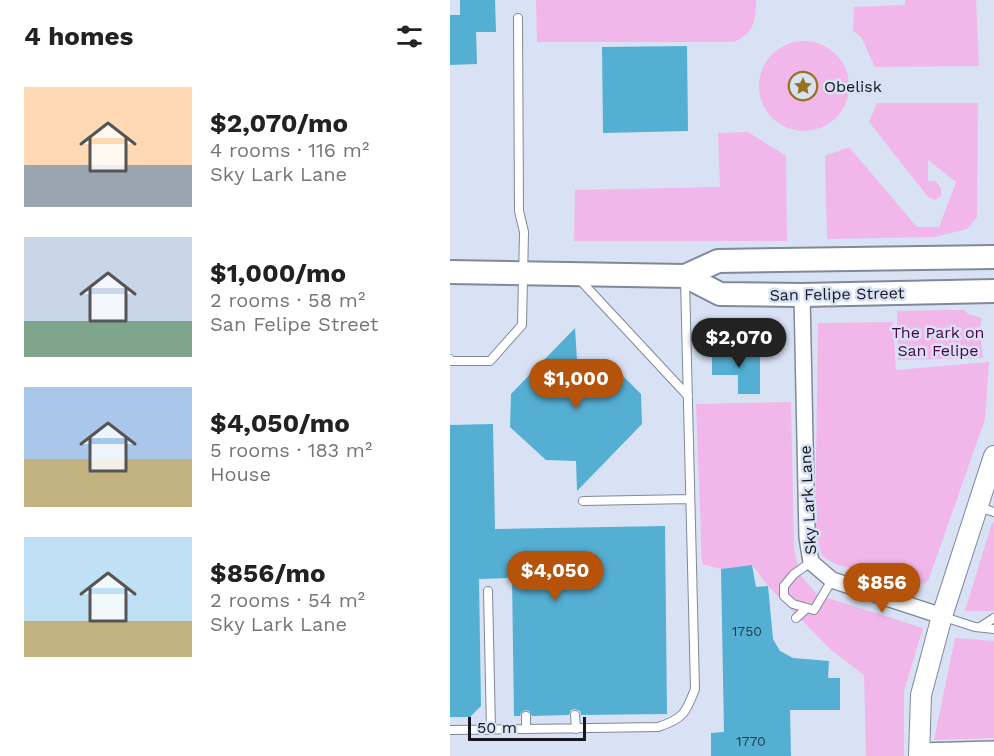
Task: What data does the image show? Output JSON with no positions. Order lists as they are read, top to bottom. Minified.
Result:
{"streets":{"main road":["San Felipe Street"],"street":["Sky Lark Lane"]},"crossings":[["San Felipe Street","Sky Lark Lane"]],"parks":["The Park on San Felipe"],"places":{"place":["Obelisk"]},"house_numbers":["1750","1770"],"scale_bar":"50 m","page":{"heading":"4 homes","list":[{"name":"$2,070/mo","note":"4 rooms · 116 m² · Sky Lark Lane"},{"name":"$1,000/mo","note":"2 rooms · 58 m² · San Felipe Street"},{"name":"$4,050/mo","note":"5 rooms · 183 m² · House"},{"name":"$856/mo","note":"2 rooms · 54 m² · Sky Lark Lane"}],"price":["$2,070","$1,000","$4,050","$856"],"scale":"50 m"}}
